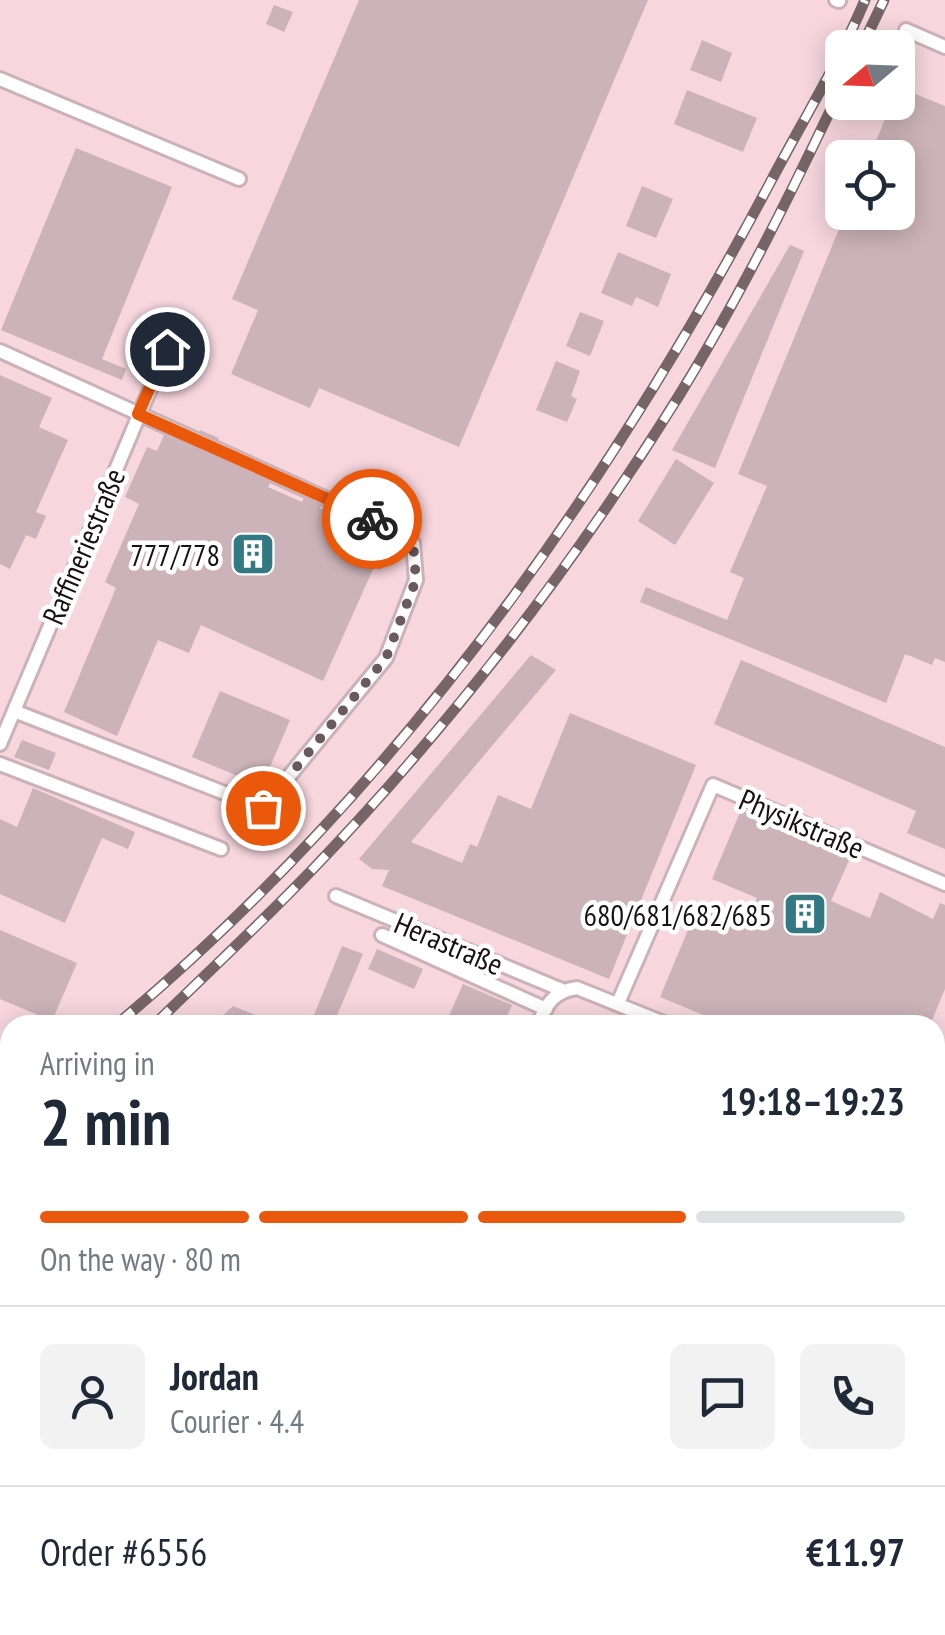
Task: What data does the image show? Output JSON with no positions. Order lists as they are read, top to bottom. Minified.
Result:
{"streets":{"lane":["Raffineriestraße","Physikstraße","Herastraße"]},"crossings":[["Physikstraße","Herastraße"]],"places":{"building":["777/778","680/681/682/685"]},"north":"left","page":{"heading":["2 min","Arriving in","19:18–19:23"],"panel":["Jordan","Courier · 4.4","Order #6556","€11.97"],"bar":"On the way · 80 m"}}
